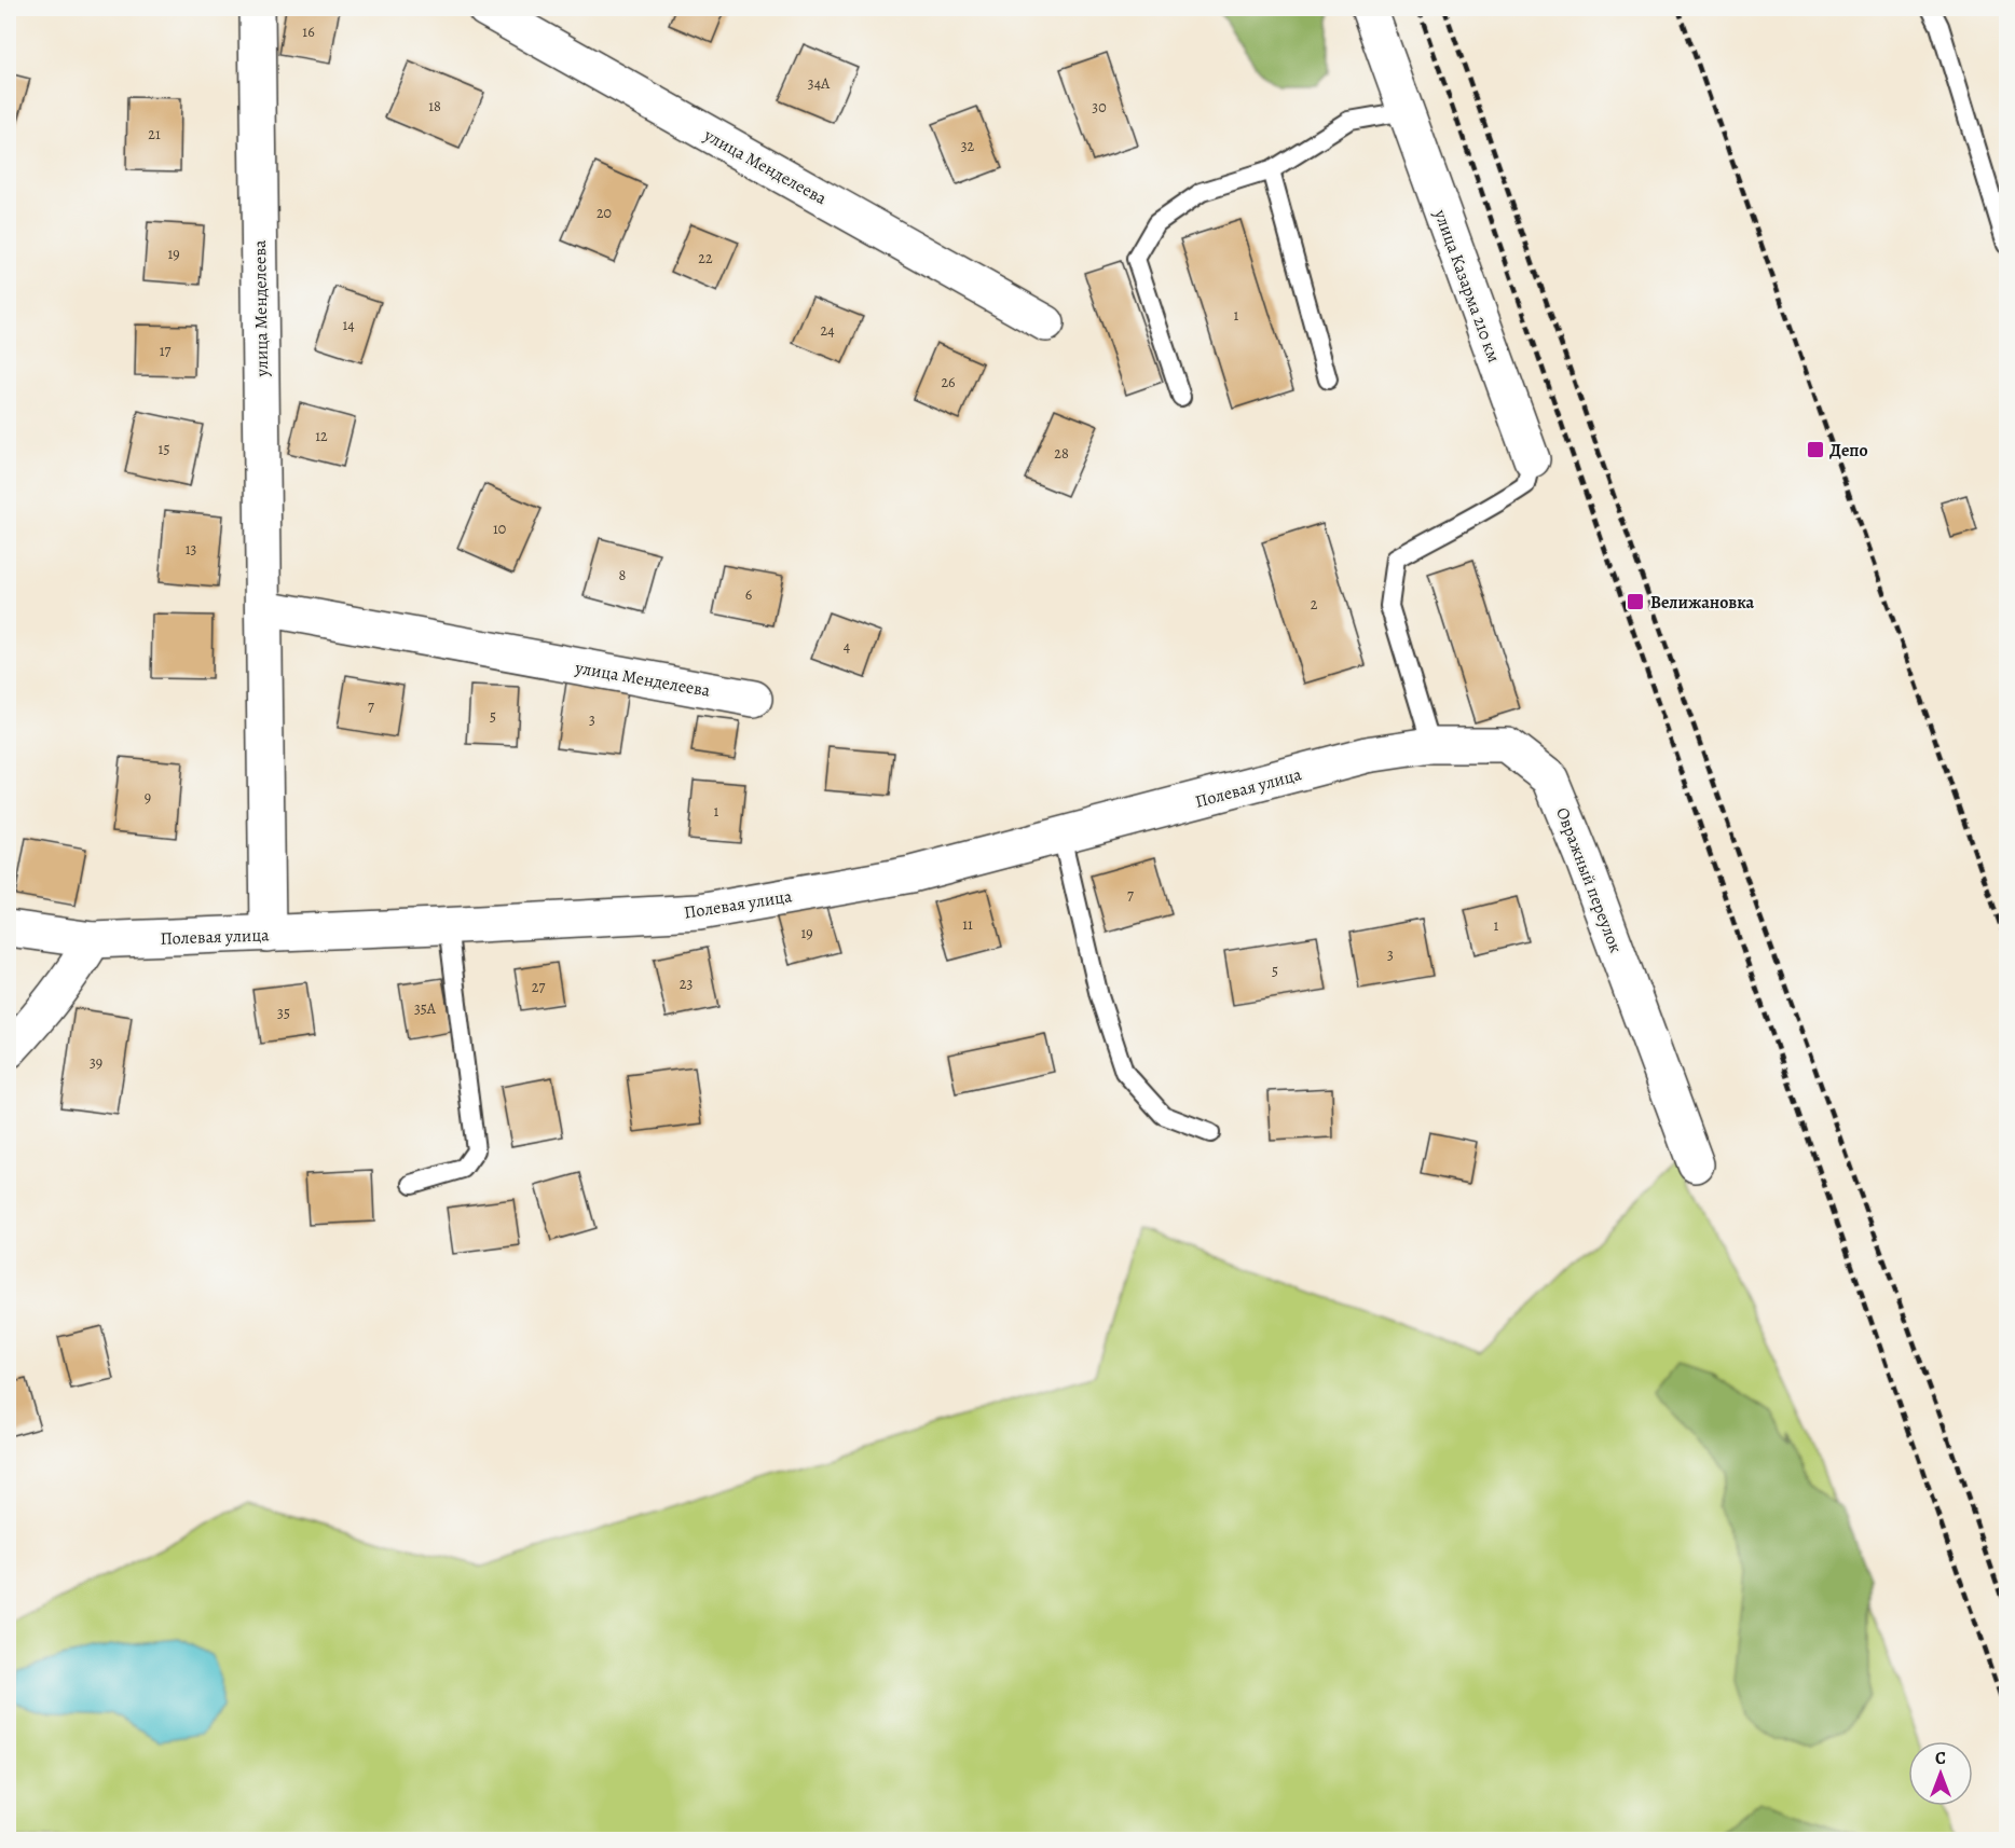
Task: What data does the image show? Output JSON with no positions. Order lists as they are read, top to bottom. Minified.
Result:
{"streets":{"street":["улица Менделеева","улица Казарма 210 км","Полевая улица","Овражный переулок"]},"crossings":[["улица Менделеева","Полевая улица"],["Полевая улица","Овражный переулок"]],"places":{"transit":["Депо","Велижановка"]},"house_numbers":["16","34А","18","30","21","32","20","19","22","1","14","24","17","26","12","15","28","10","13","8","6","2","4","7","5","3","9","1","7","11","1","19","3","5","23","27","35А","35","39"],"north":"top"}
